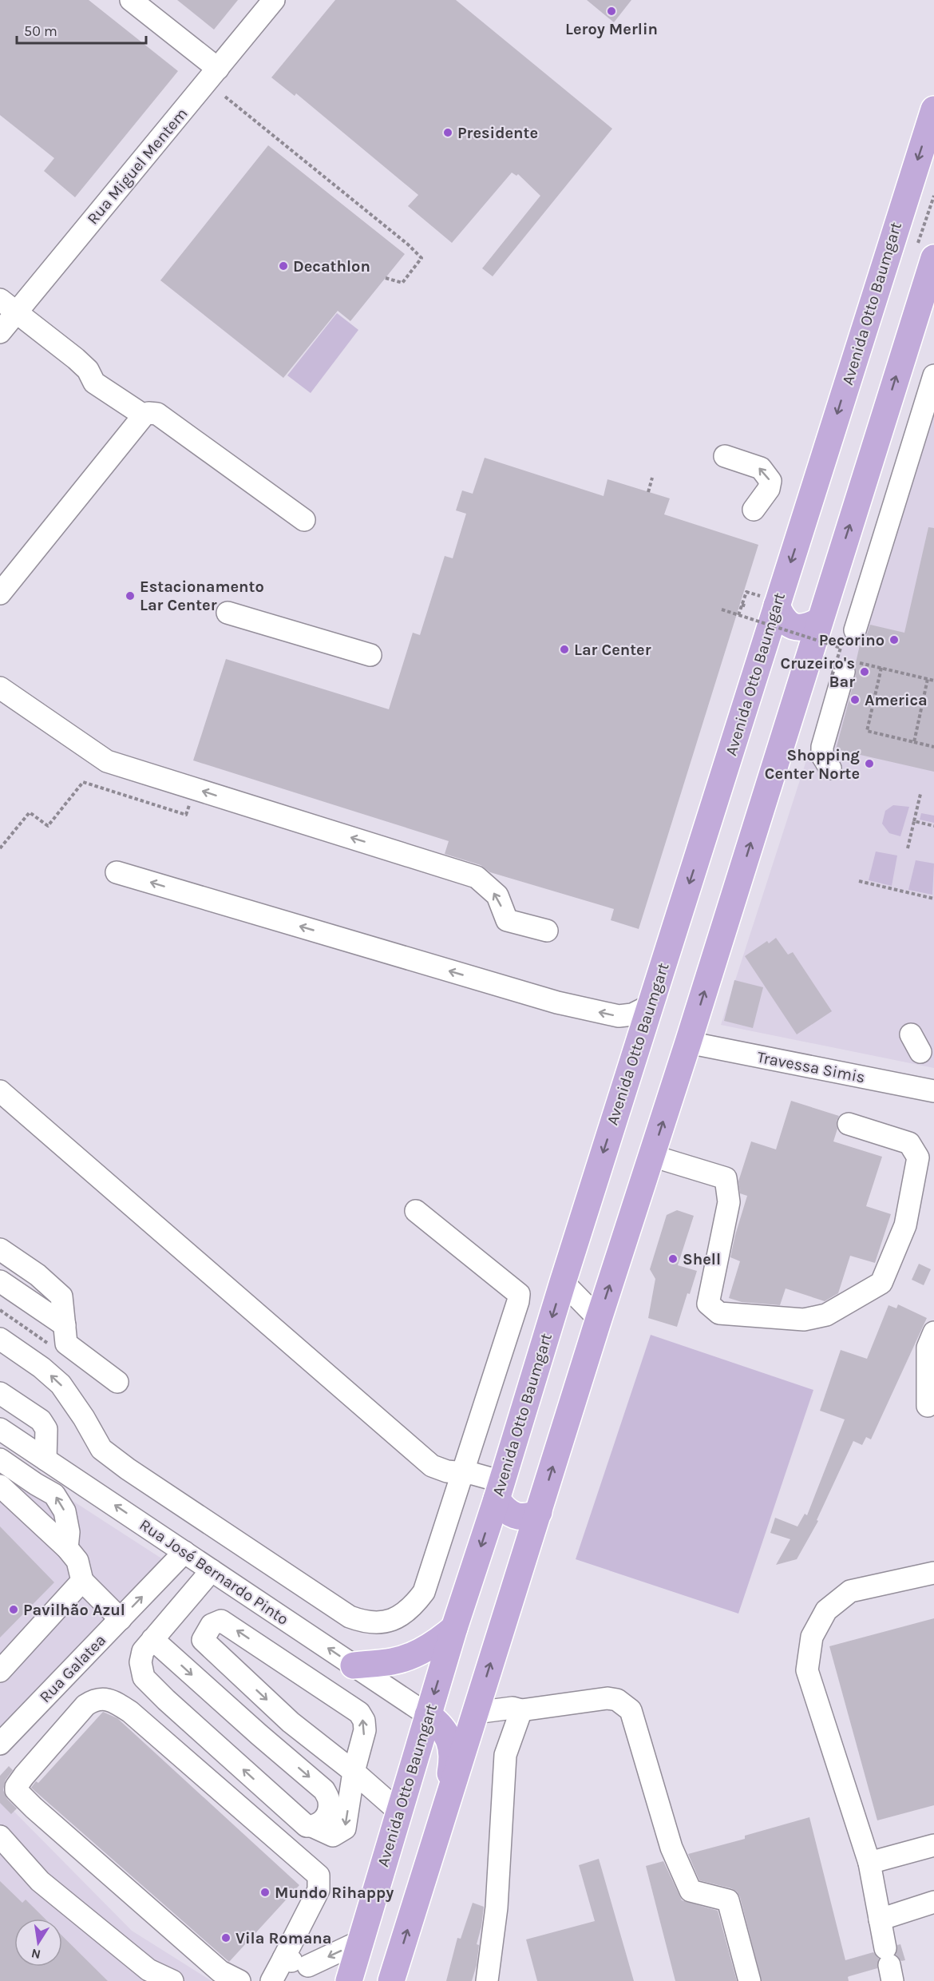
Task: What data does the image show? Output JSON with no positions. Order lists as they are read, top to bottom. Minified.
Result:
{"streets":{"main road":["Avenida Otto Baumgart"],"street":["Rua Miguel Mentem","Travessa Simis","Rua José Bernardo Pinto","Rua Galatea"]},"crossings":[["Avenida Otto Baumgart","Rua José Bernardo Pinto"],["Rua José Bernardo Pinto","Rua Galatea"]],"places":["Leroy Merlin","Presidente","Decathlon","Estacionamento Lar Center","Pecorino","Lar Center","Cruzeiro's Bar","America","Shopping Center Norte","Shell","Pavilhão Azul","Mundo Rihappy","Vila Romana"],"scale_bar":"50 m","north":"bottom"}
